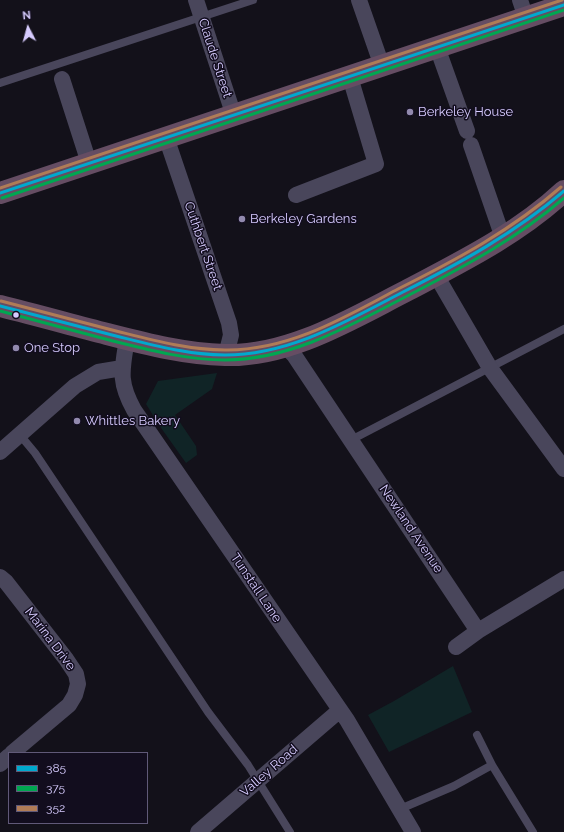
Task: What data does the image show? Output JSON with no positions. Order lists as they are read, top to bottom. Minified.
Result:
{"streets":{"street":["Claude Street","Cuthbert Street","Newland Avenue","Tunstall Lane","Marina Drive","Valley Road"]},"crossings":[["Tunstall Lane","Valley Road"]],"places":["Berkeley House","Berkeley Gardens","One Stop","Whittles Bakery"],"lines":["transit line 352","transit line 385","transit line 375"],"legend":["385","375","352"],"north":"top"}
